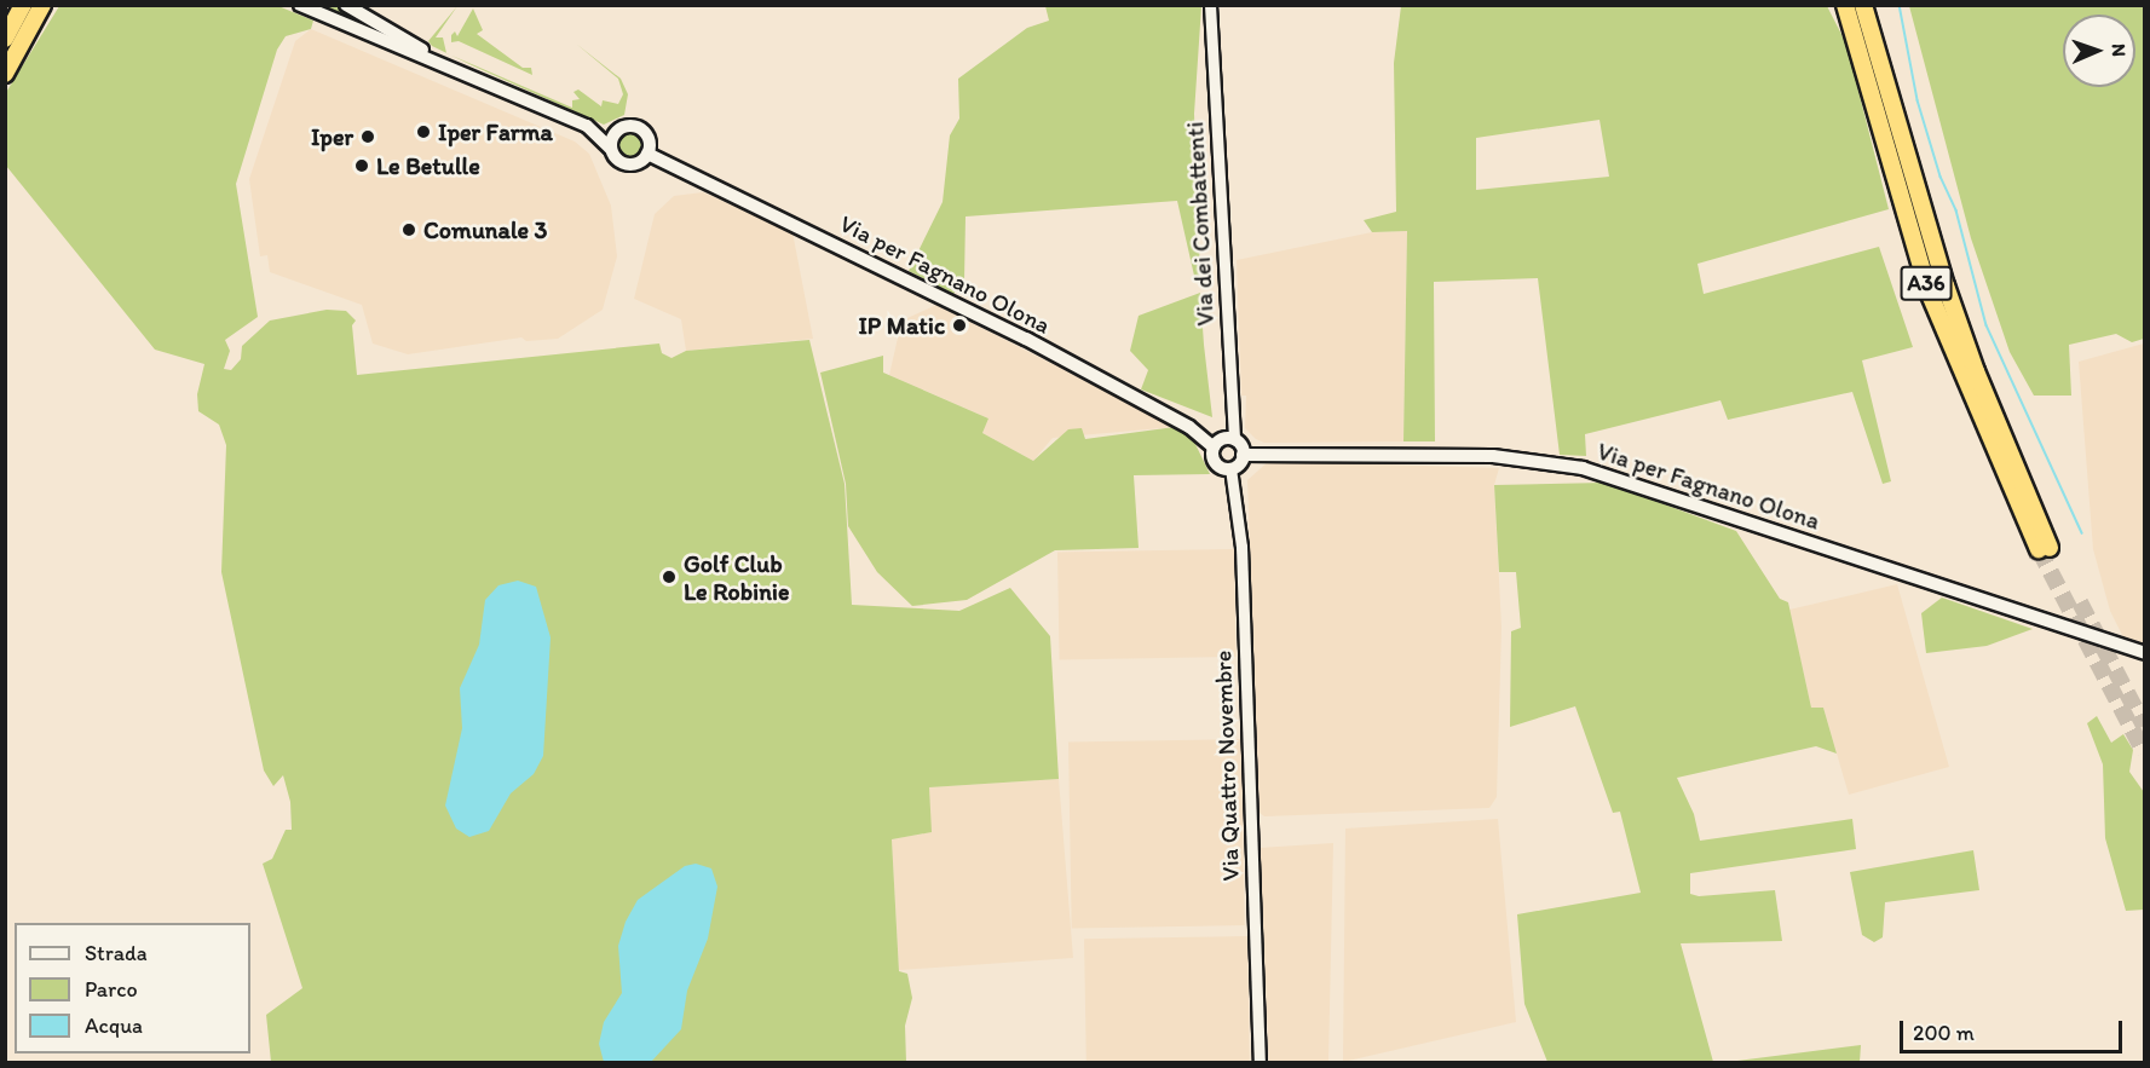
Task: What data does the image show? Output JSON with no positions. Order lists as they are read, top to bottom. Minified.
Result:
{"streets":{"highway":["A36"],"main road":["Via per Fagnano Olona"],"street":["Via dei Combattenti","Via Quattro Novembre"]},"crossings":[["Via dei Combattenti","Via per Fagnano Olona"],["Via dei Combattenti","Via Quattro Novembre"],["Via per Fagnano Olona","Via Quattro Novembre"]],"places":["Iper Farma","Iper","Le Betulle","Comunale 3","IP Matic","Golf Club Le Robinie"],"legend":["Strada","Parco","Acqua"],"scale_bar":"200 m","north":"right"}
